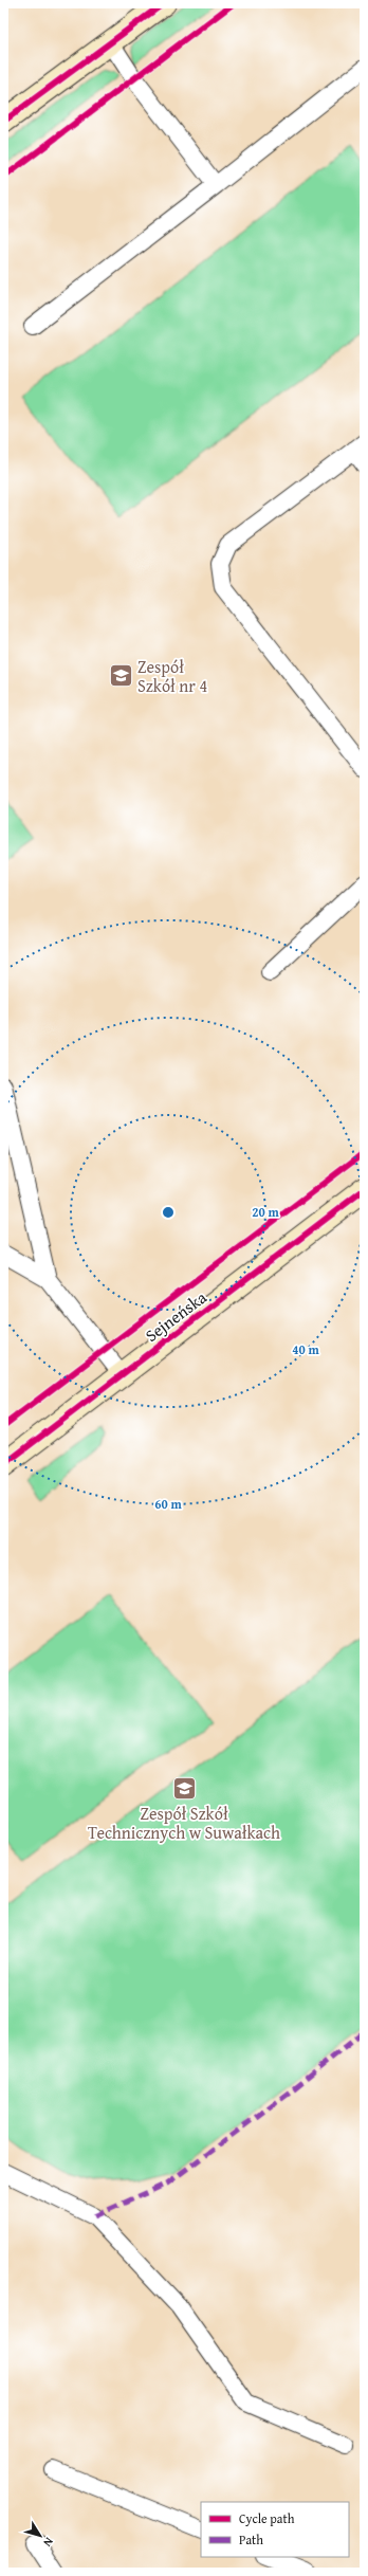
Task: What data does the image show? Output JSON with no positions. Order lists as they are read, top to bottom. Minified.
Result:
{"streets":{"street":["Sejneńska"]},"places":{"school or university":["Zespół Szkół nr 4","Zespół Szkół Technicznych w Suwałkach"]},"legend":["Cycle path","Path"],"north":"bottom right","rings":["20 m","40 m","60 m"]}
